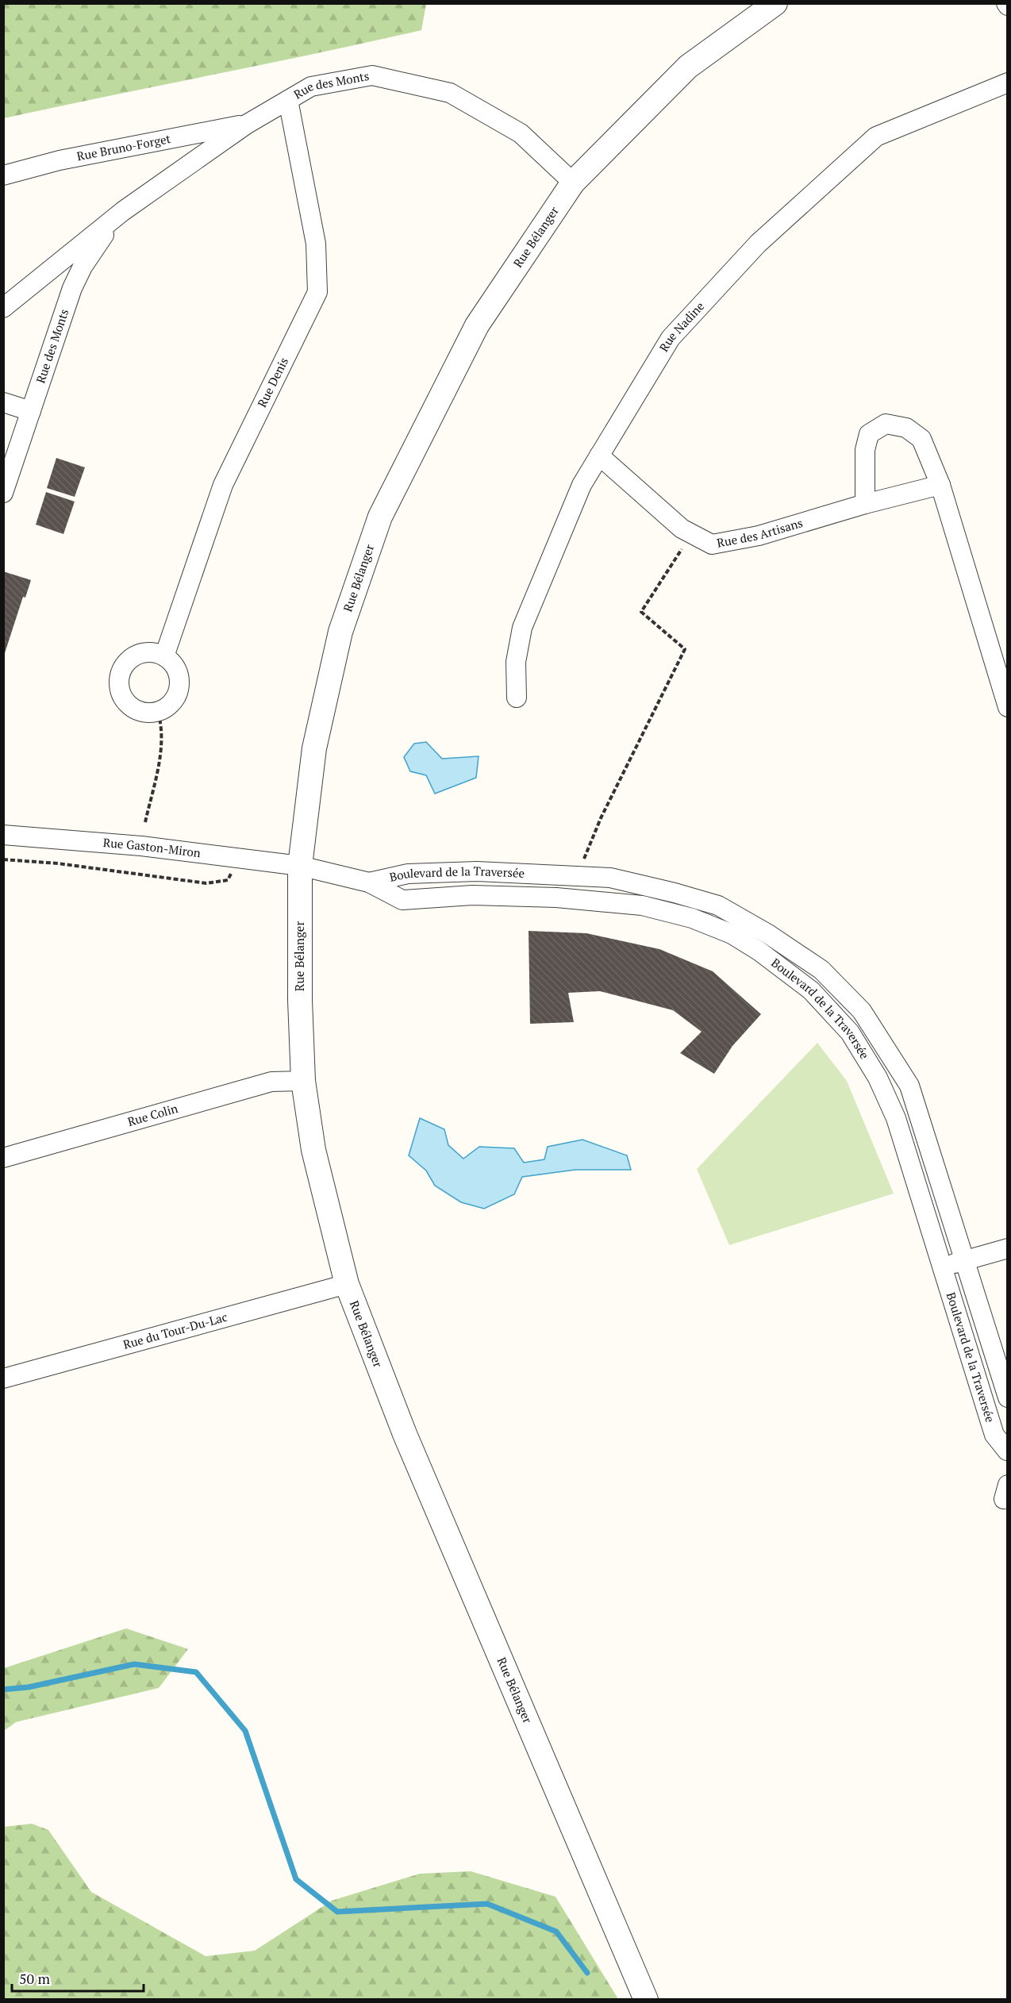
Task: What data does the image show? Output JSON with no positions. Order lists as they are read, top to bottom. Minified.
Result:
{"streets":{"street":["Rue des Monts","Rue Bruno-Forget","Rue Bélanger","Rue Nadine","Rue Denis","Rue des Artisans","Rue Gaston-Miron","Boulevard de la Traversée","Rue Colin","Rue du Tour-Du-Lac"]},"crossings":[["Rue des Monts","Rue Bruno-Forget"],["Rue des Monts","Rue Bélanger"],["Rue des Monts","Rue Denis"],["Rue Bélanger","Rue Gaston-Miron"],["Rue Bélanger","Boulevard de la Traversée"],["Rue Bélanger","Rue Colin"],["Rue Bélanger","Rue du Tour-Du-Lac"],["Rue Nadine","Rue des Artisans"],["Rue Gaston-Miron","Boulevard de la Traversée"]],"scale_bar":"50 m"}
